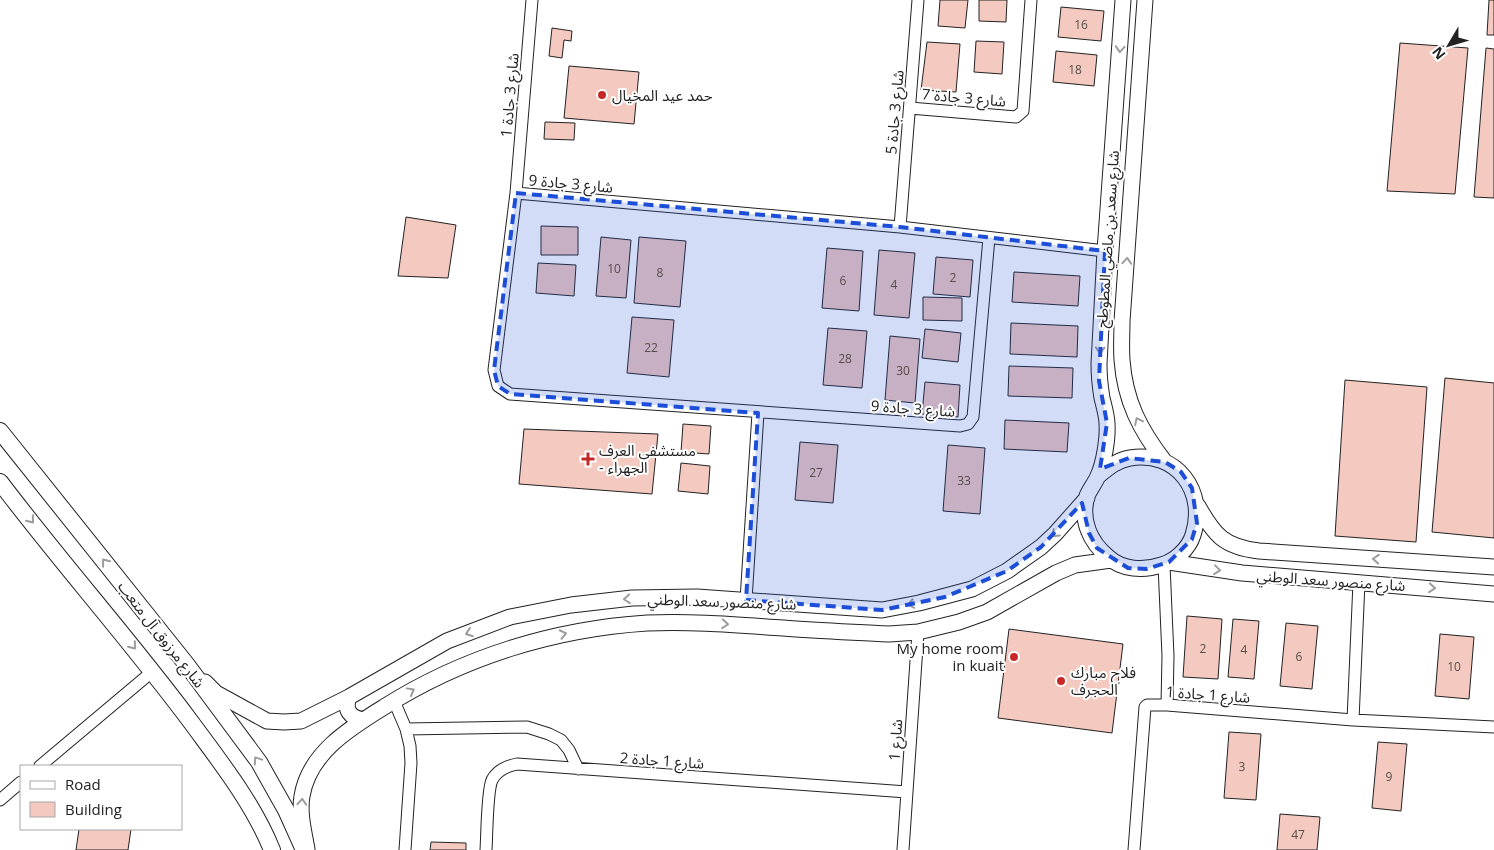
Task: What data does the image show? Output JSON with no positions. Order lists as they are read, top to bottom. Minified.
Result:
{"streets":{"main road":["شارع مرزوق آل متعب"],"street":["شارع 3 جادة 1","شارع 3 جادة 7","شارع 3 جادة 5","شارع 3 جادة 9","شارع سعد بن ماضي المطوطح","شارع منصور سعد الوطني","شارع 1 جادة 1","شارع 1","شارع 1 جادة 2"]},"crossings":[["شارع 3 جادة 1","شارع 3 جادة 9"],["شارع 3 جادة 7","شارع 3 جادة 5"],["شارع 3 جادة 5","شارع 3 جادة 9"],["شارع 3 جادة 9","شارع سعد بن ماضي المطوطح"],["شارع سعد بن ماضي المطوطح","شارع منصور سعد الوطني"],["شارع منصور سعد الوطني","شارع مرزوق آل متعب"],["شارع منصور سعد الوطني","شارع 1"],["شارع 1","شارع 1 جادة 2"]],"places":{"other":["حمد عيد المخيال","My home room in kuait","فلاح مبارك الحجرف"],"health":["مستشفى العرف - الجهراء"]},"house_numbers":["16","18","10","8","2","6","4","22","28","30","27","33","2","4","6","10","3","9","47"],"legend":["Road","Building"],"north":"bottom left"}
